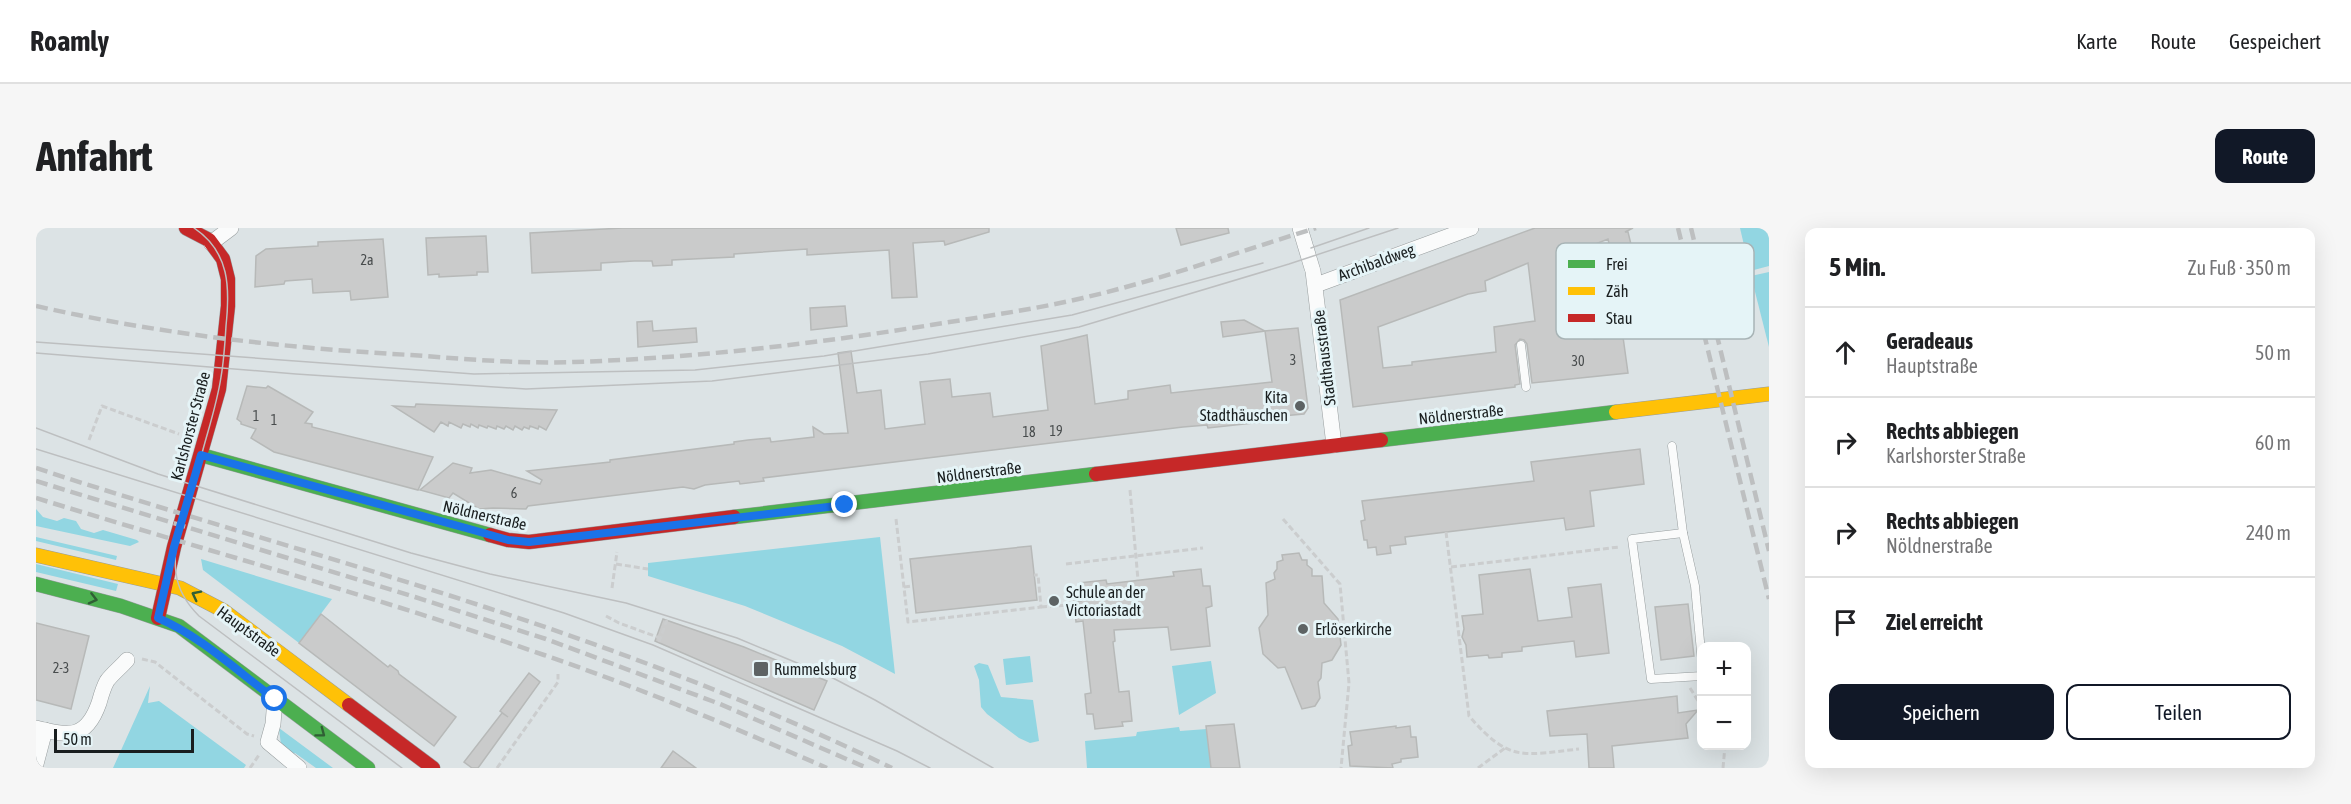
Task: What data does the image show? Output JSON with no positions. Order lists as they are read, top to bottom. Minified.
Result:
{"streets":{"street":["Archibaldweg","Stadthausstraße","Nöldnerstraße","Karlshorster Straße","Hauptstraße"]},"crossings":[["Archibaldweg","Stadthausstraße"],["Stadthausstraße","Nöldnerstraße"],["Nöldnerstraße","Karlshorster Straße"],["Karlshorster Straße","Hauptstraße"]],"places":{"other":["Kita Stadthäuschen","Schule an der Victoriastadt","Erlöserkirche"],"transit":["Rummelsburg"]},"house_numbers":["2a","3","30","1","1","19","18","6","2-3"],"legend":["Frei","Zäh","Stau"],"scale_bar":"50 m","page":{"header":"Roamly","nav":["Karte","Route","Gespeichert"],"buttons":["Route",["Speichern","Teilen"]],"title":"Anfahrt","heading":["5 Min.","Zu Fuß · 350 m"],"list":[["Geradeaus","Hauptstraße","50 m"],["Rechts abbiegen","Karlshorster Straße","60 m"],["Rechts abbiegen","Nöldnerstraße","240 m"],"Ziel erreicht"],"map_buttons":["+","−"],"scale":"50 m"}}
